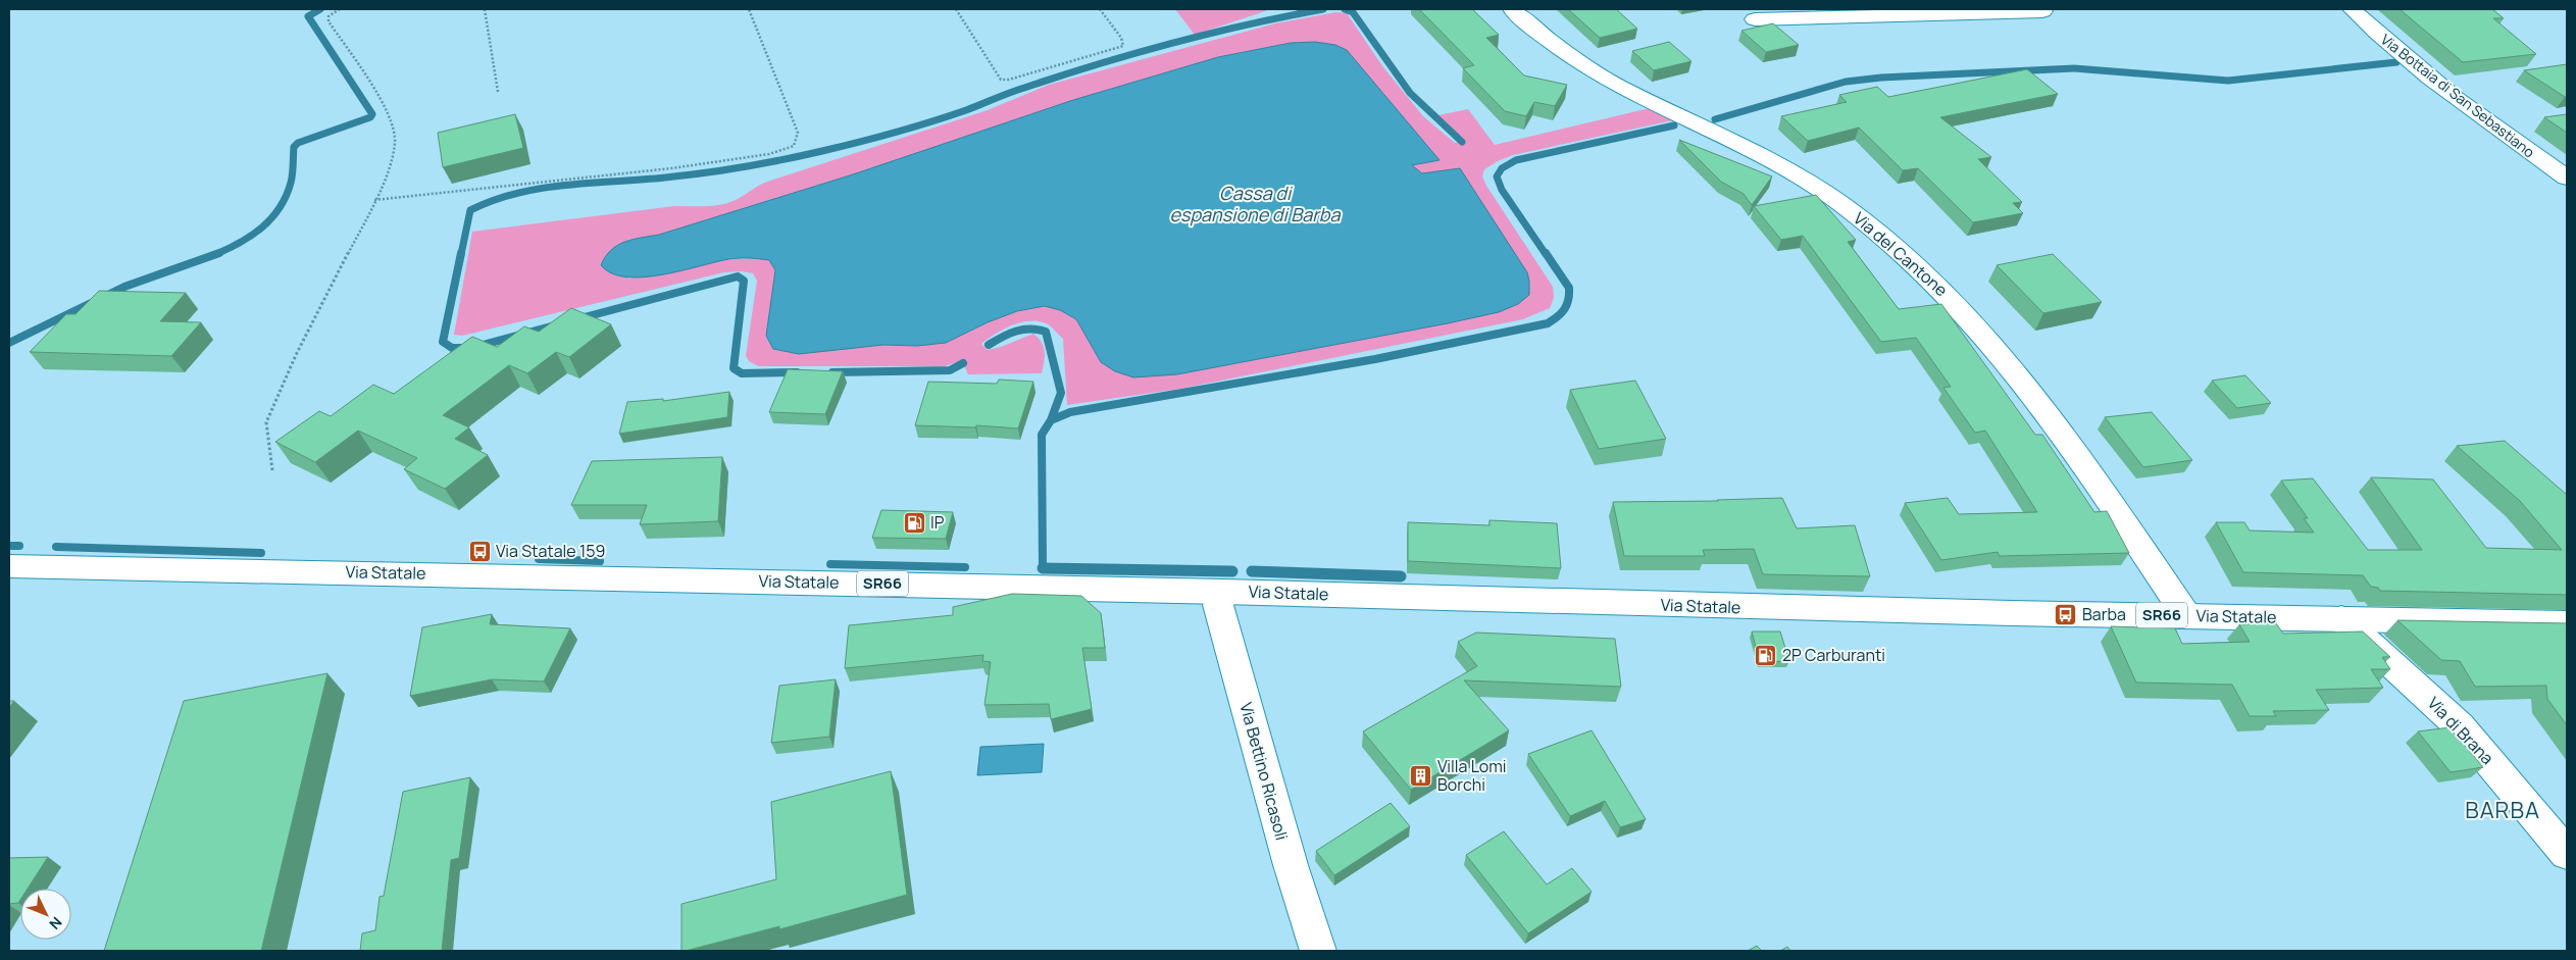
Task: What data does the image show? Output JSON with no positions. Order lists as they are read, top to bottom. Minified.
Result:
{"streets":{"street":["Via Bottaia di San Sebastiano","Via del Cantone","Via Statale","SR66","Via di Brana","Via Bettino Ricasoli"]},"crossings":[["Via del Cantone","Via Statale"],["Via Statale","Via di Brana"],["Via Statale","Via Bettino Ricasoli"]],"districts":["BARBA"],"water":["Cassa di espansione di Barba"],"places":{"fuel station":["IP","2P Carburanti"],"bus stop":["Via Statale 159","Barba"],"building":["Villa Lomi Borchi"]},"north":"bottom right"}
